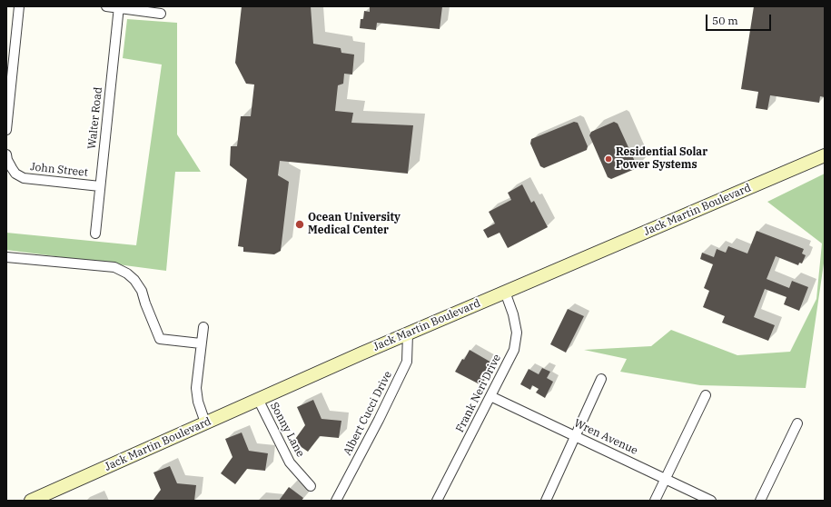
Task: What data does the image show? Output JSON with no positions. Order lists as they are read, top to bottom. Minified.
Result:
{"streets":{"street":["Walter Road","John Street","Jack Martin Boulevard","Frank Neri Drive","Albert Cucci Drive","Sonny Lane","Wren Avenue"]},"crossings":[["Walter Road","John Street"],["Jack Martin Boulevard","Frank Neri Drive"],["Jack Martin Boulevard","Albert Cucci Drive"],["Jack Martin Boulevard","Sonny Lane"],["Frank Neri Drive","Wren Avenue"]],"places":["Residential Solar Power Systems","Ocean University Medical Center"],"scale_bar":"50 m"}
